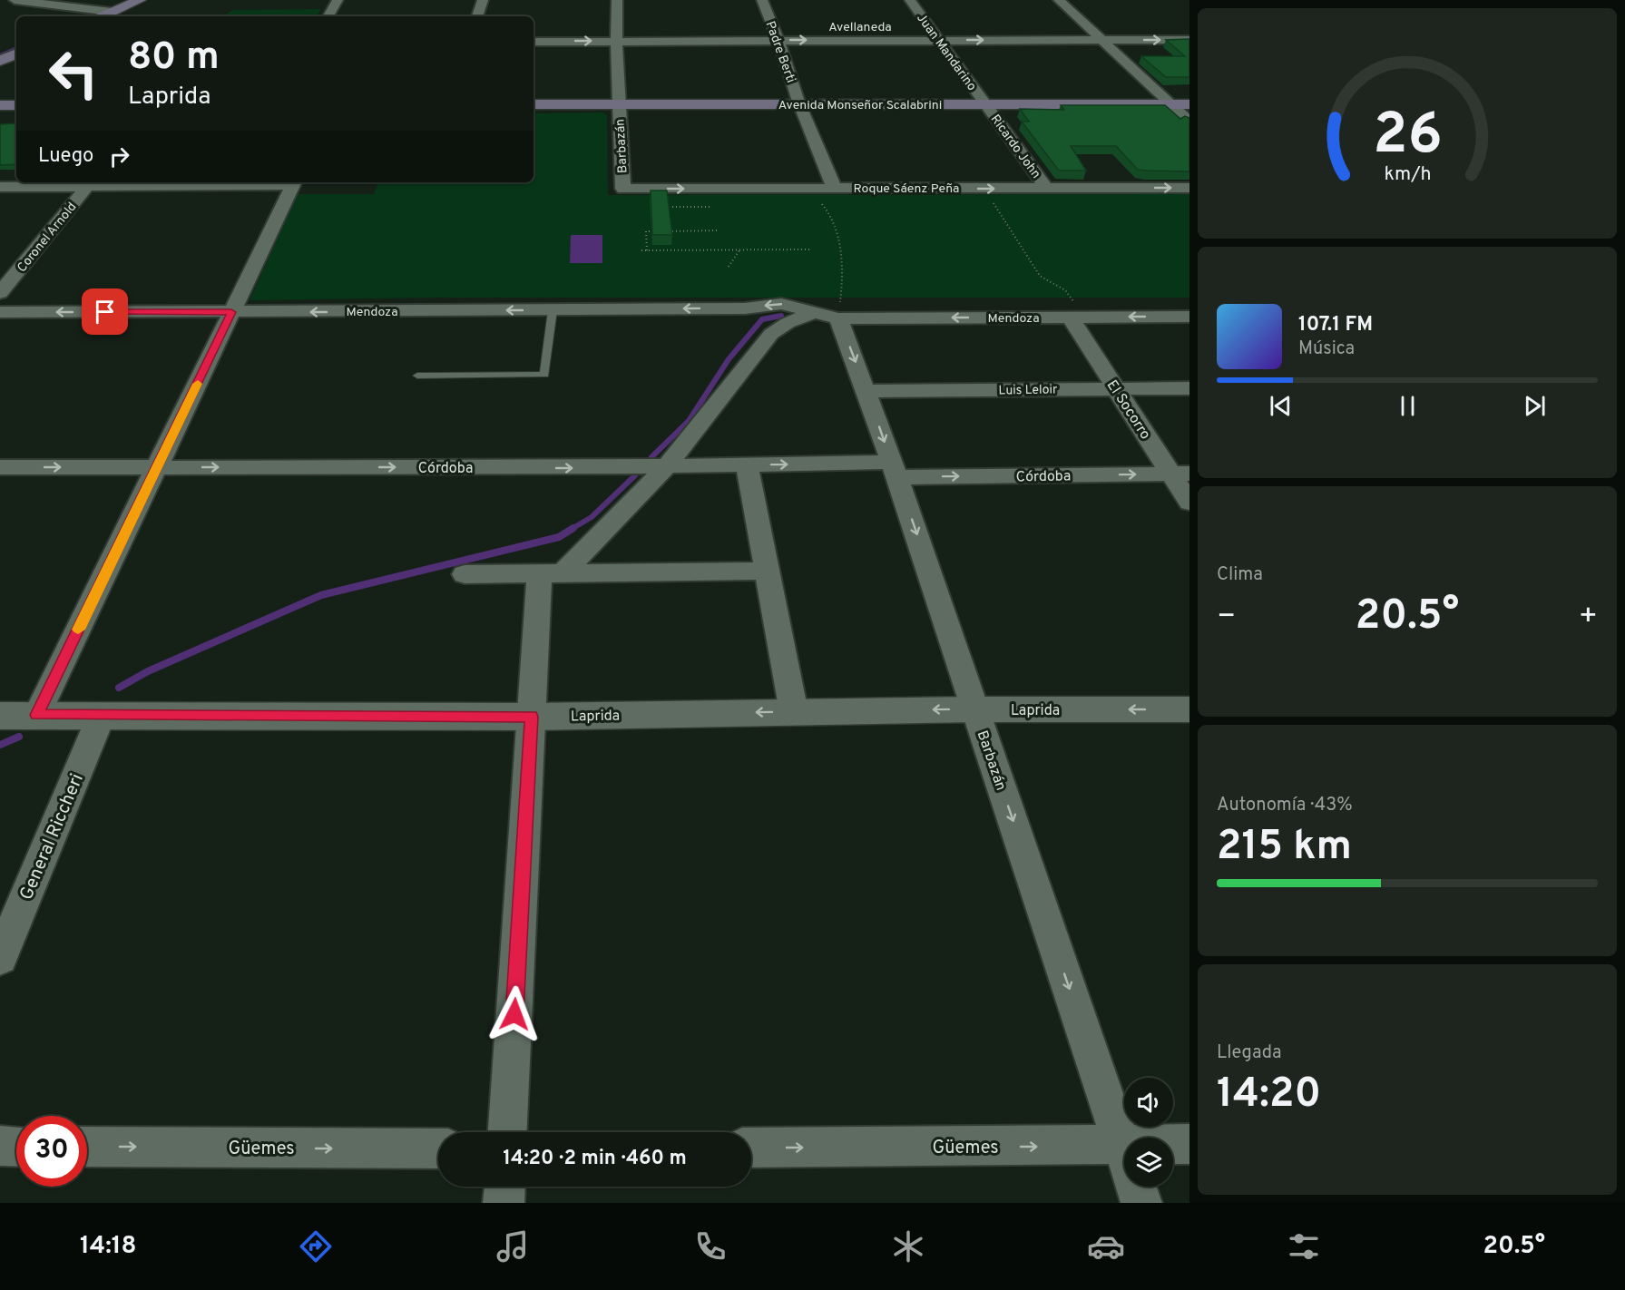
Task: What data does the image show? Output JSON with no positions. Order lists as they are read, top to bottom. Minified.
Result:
{"streets":{"main road":["Avenida Monseñor Scalabrini"],"street":["Avellaneda","Padre Berti","Juan Mandarino","Barbazán","Ricardo John","Roque Sáenz Peña","Coronel Arnold","Mendoza","Luis Leloir","El Socorro","Córdoba","Laprida","General Riccheri","Güemes"]},"crossings":[["Avellaneda","Padre Berti"],["Avellaneda","Juan Mandarino"],["Avellaneda","Barbazán"],["Padre Berti","Avenida Monseñor Scalabrini"],["Juan Mandarino","Avenida Monseñor Scalabrini"],["Juan Mandarino","Ricardo John"],["Avenida Monseñor Scalabrini","Barbazán"],["Avenida Monseñor Scalabrini","Ricardo John"],["Barbazán","Roque Sáenz Peña"],["Barbazán","Mendoza"],["Barbazán","Luis Leloir"],["Barbazán","Córdoba"],["Barbazán","Laprida"],["Barbazán","Güemes"],["Ricardo John","Roque Sáenz Peña"],["Mendoza","El Socorro"],["Luis Leloir","El Socorro"],["El Socorro","Córdoba"],["Laprida","General Riccheri"]],"one_way":["Avellaneda","Barbazán","Roque Sáenz Peña","Mendoza","Córdoba","Güemes"],"page":{"turn":["80 m","Laprida"],"then":"Luego","song":["107.1 FM","Música"],"tile":["Clima",["Autonomía · 43%","215 km"],["Llegada","14:20"]],"heat":["−","20.5°","+"],"limit":"30","trip":"14:20 · 2 min · 460 m","tabs":["14:18","20.5°"],"gauge":["26","km/h"]}}
